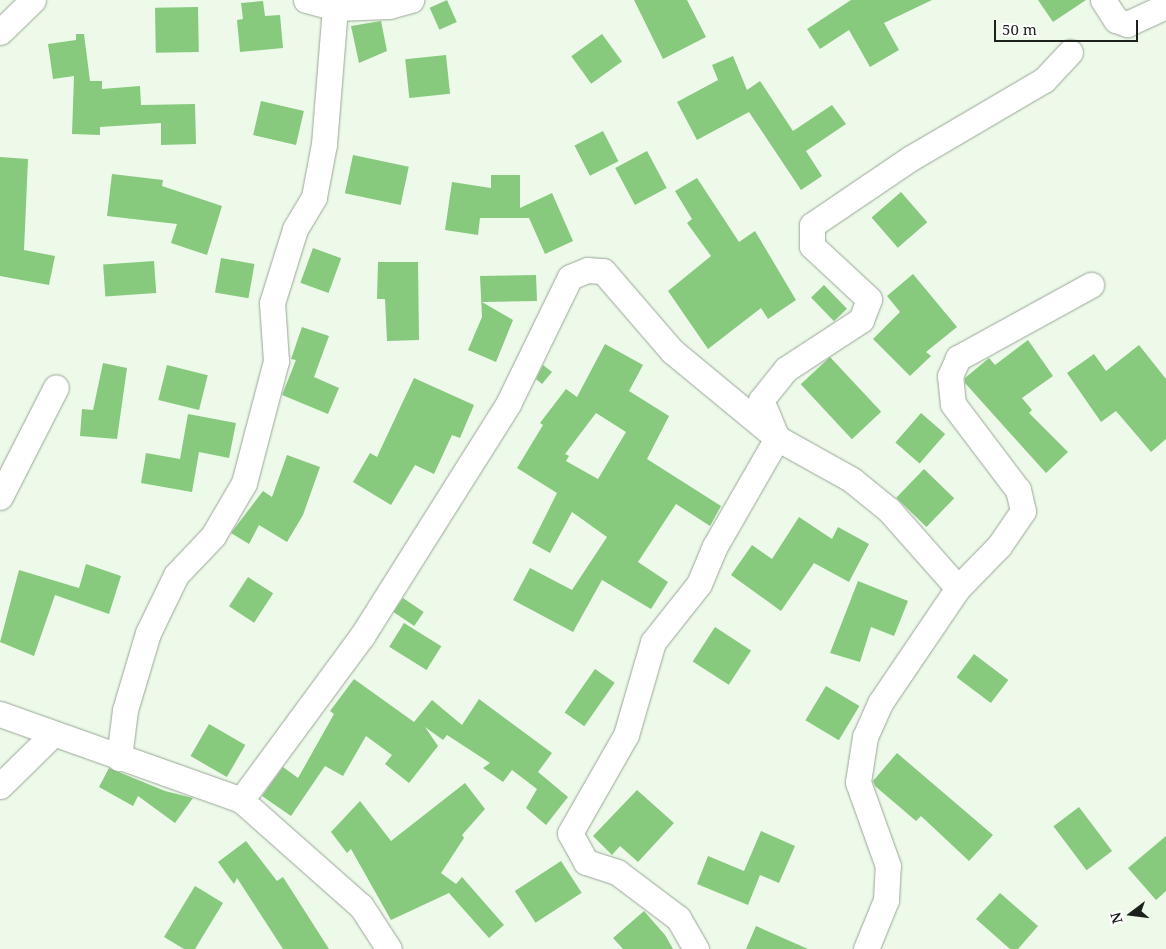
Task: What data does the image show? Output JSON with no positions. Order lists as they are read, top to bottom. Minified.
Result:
{"scale_bar":"50 m","north":"left"}
